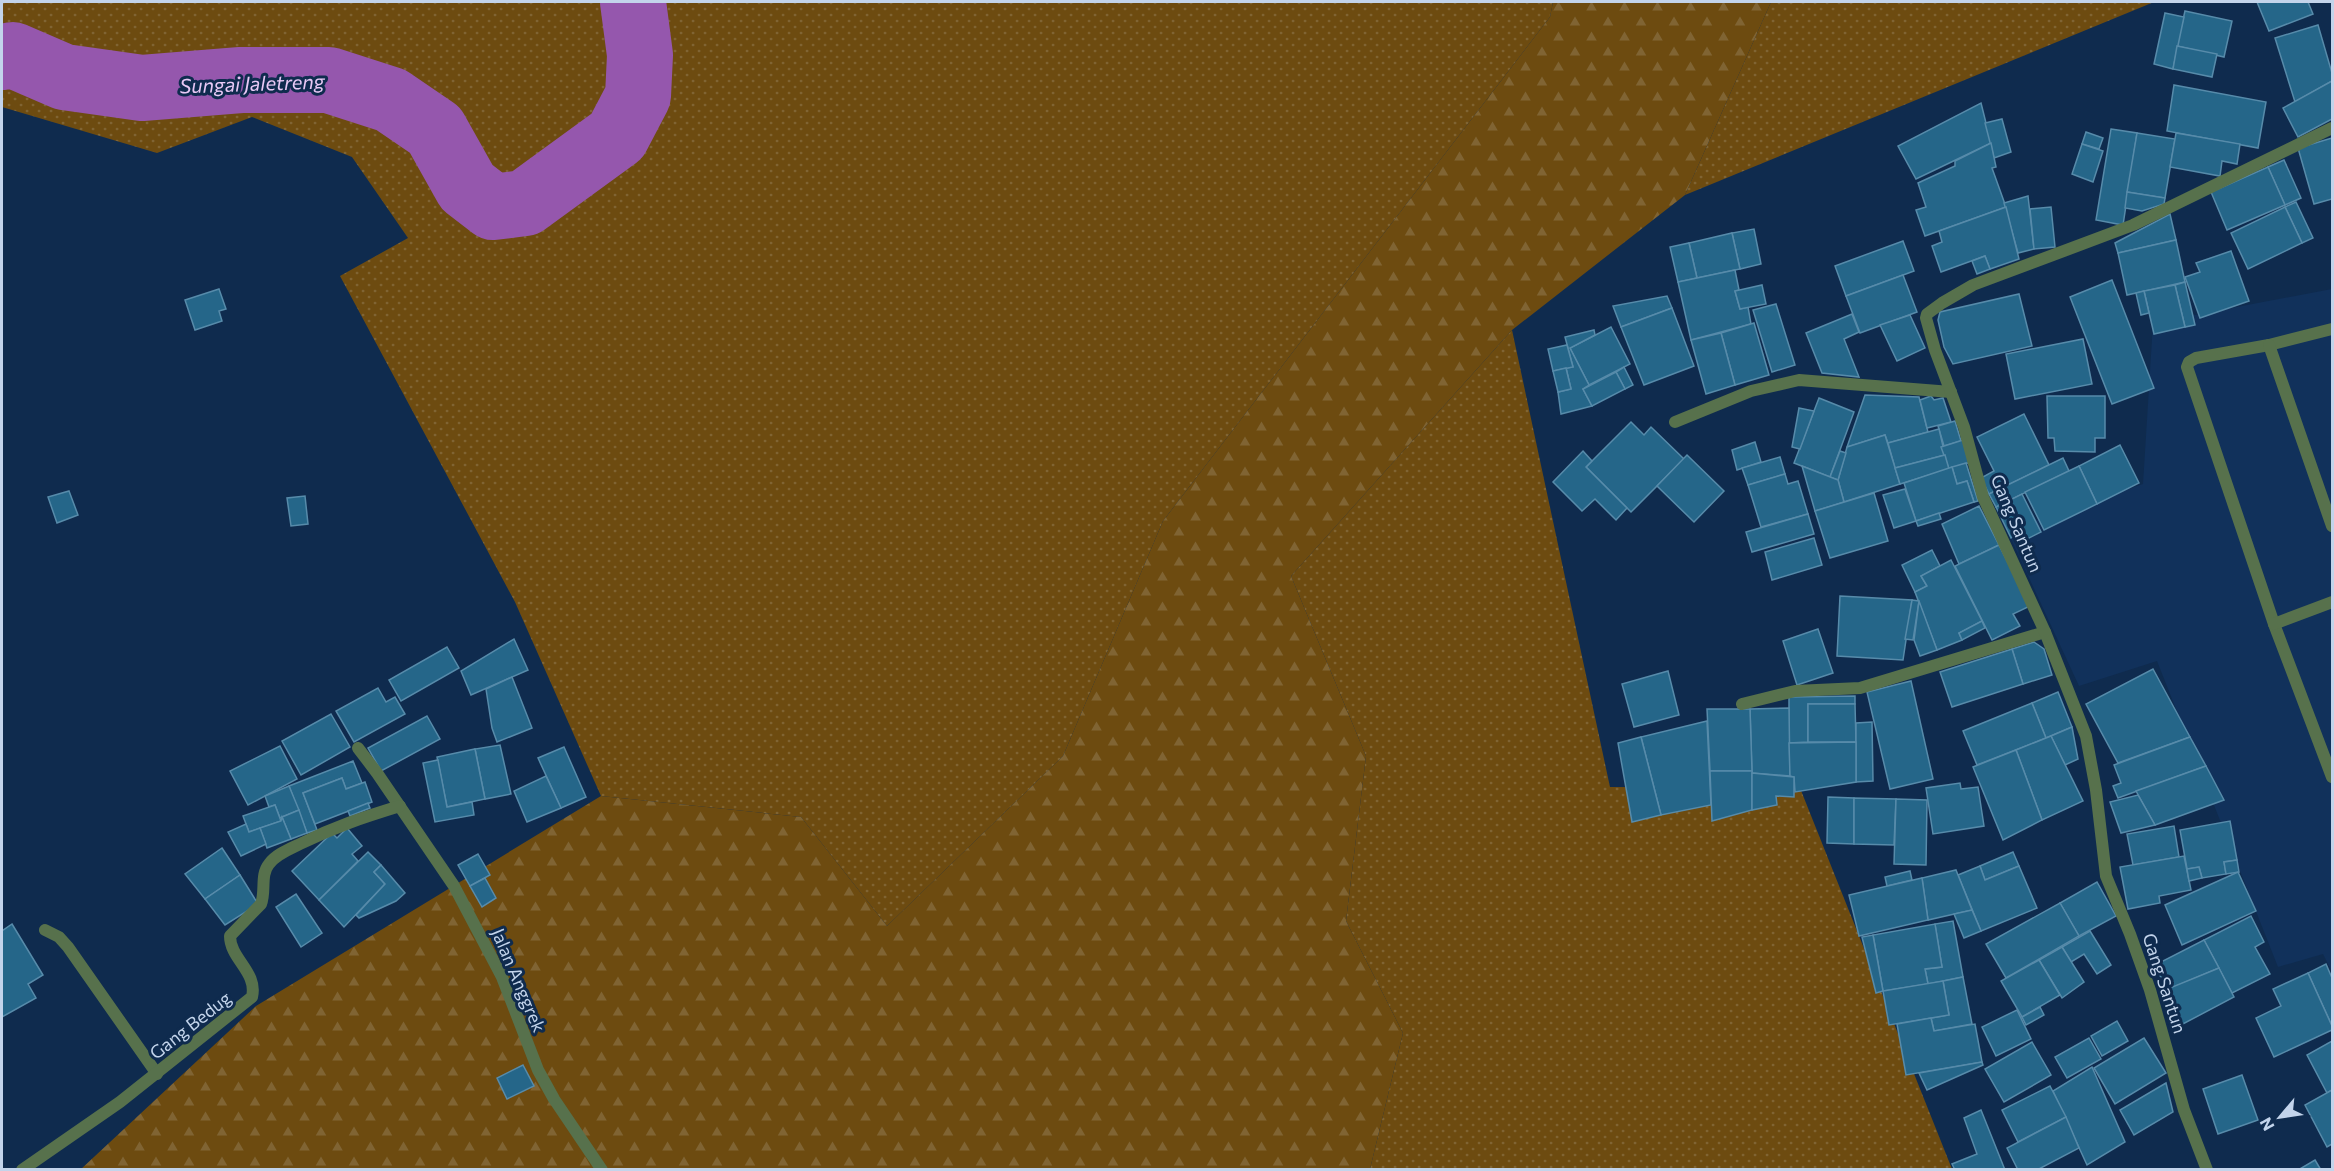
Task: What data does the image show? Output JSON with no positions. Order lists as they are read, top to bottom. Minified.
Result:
{"streets":{"street":["Gang Santun","Jalan Anggrek","Gang Bedug"]},"crossings":[["Jalan Anggrek","Gang Bedug"]],"water":["Sungai Jaletreng"],"north":"bottom left"}
